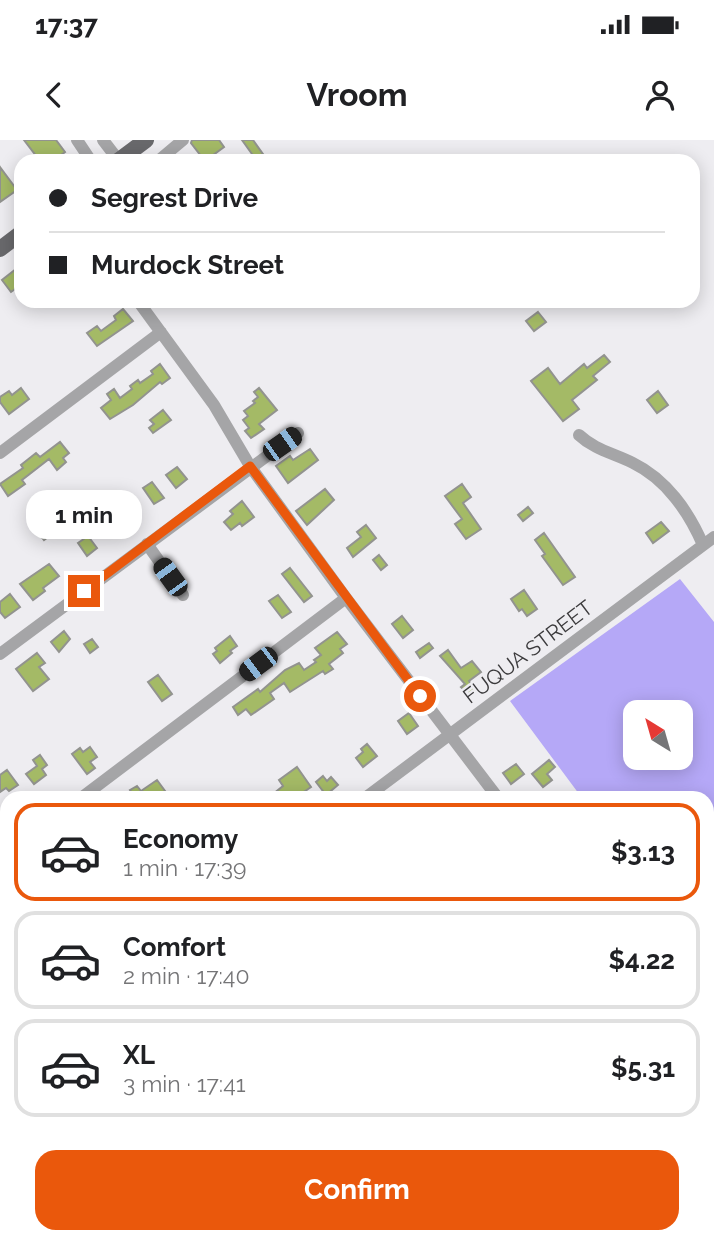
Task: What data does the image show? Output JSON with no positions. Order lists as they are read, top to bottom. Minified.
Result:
{"streets":{"street":["FUQUA STREET"]},"north":"top left","page":{"status":"17:37","header":"Vroom","banner":["Segrest Drive","Murdock Street"],"bubble":"1 min","list":[{"name":"Economy","note":"1 min · 17:39","value":"$3.13"},{"name":"Comfort","note":"2 min · 17:40","value":"$4.22"},{"name":"XL","note":"3 min · 17:41","value":"$5.31"}],"buttons":"Confirm"}}
